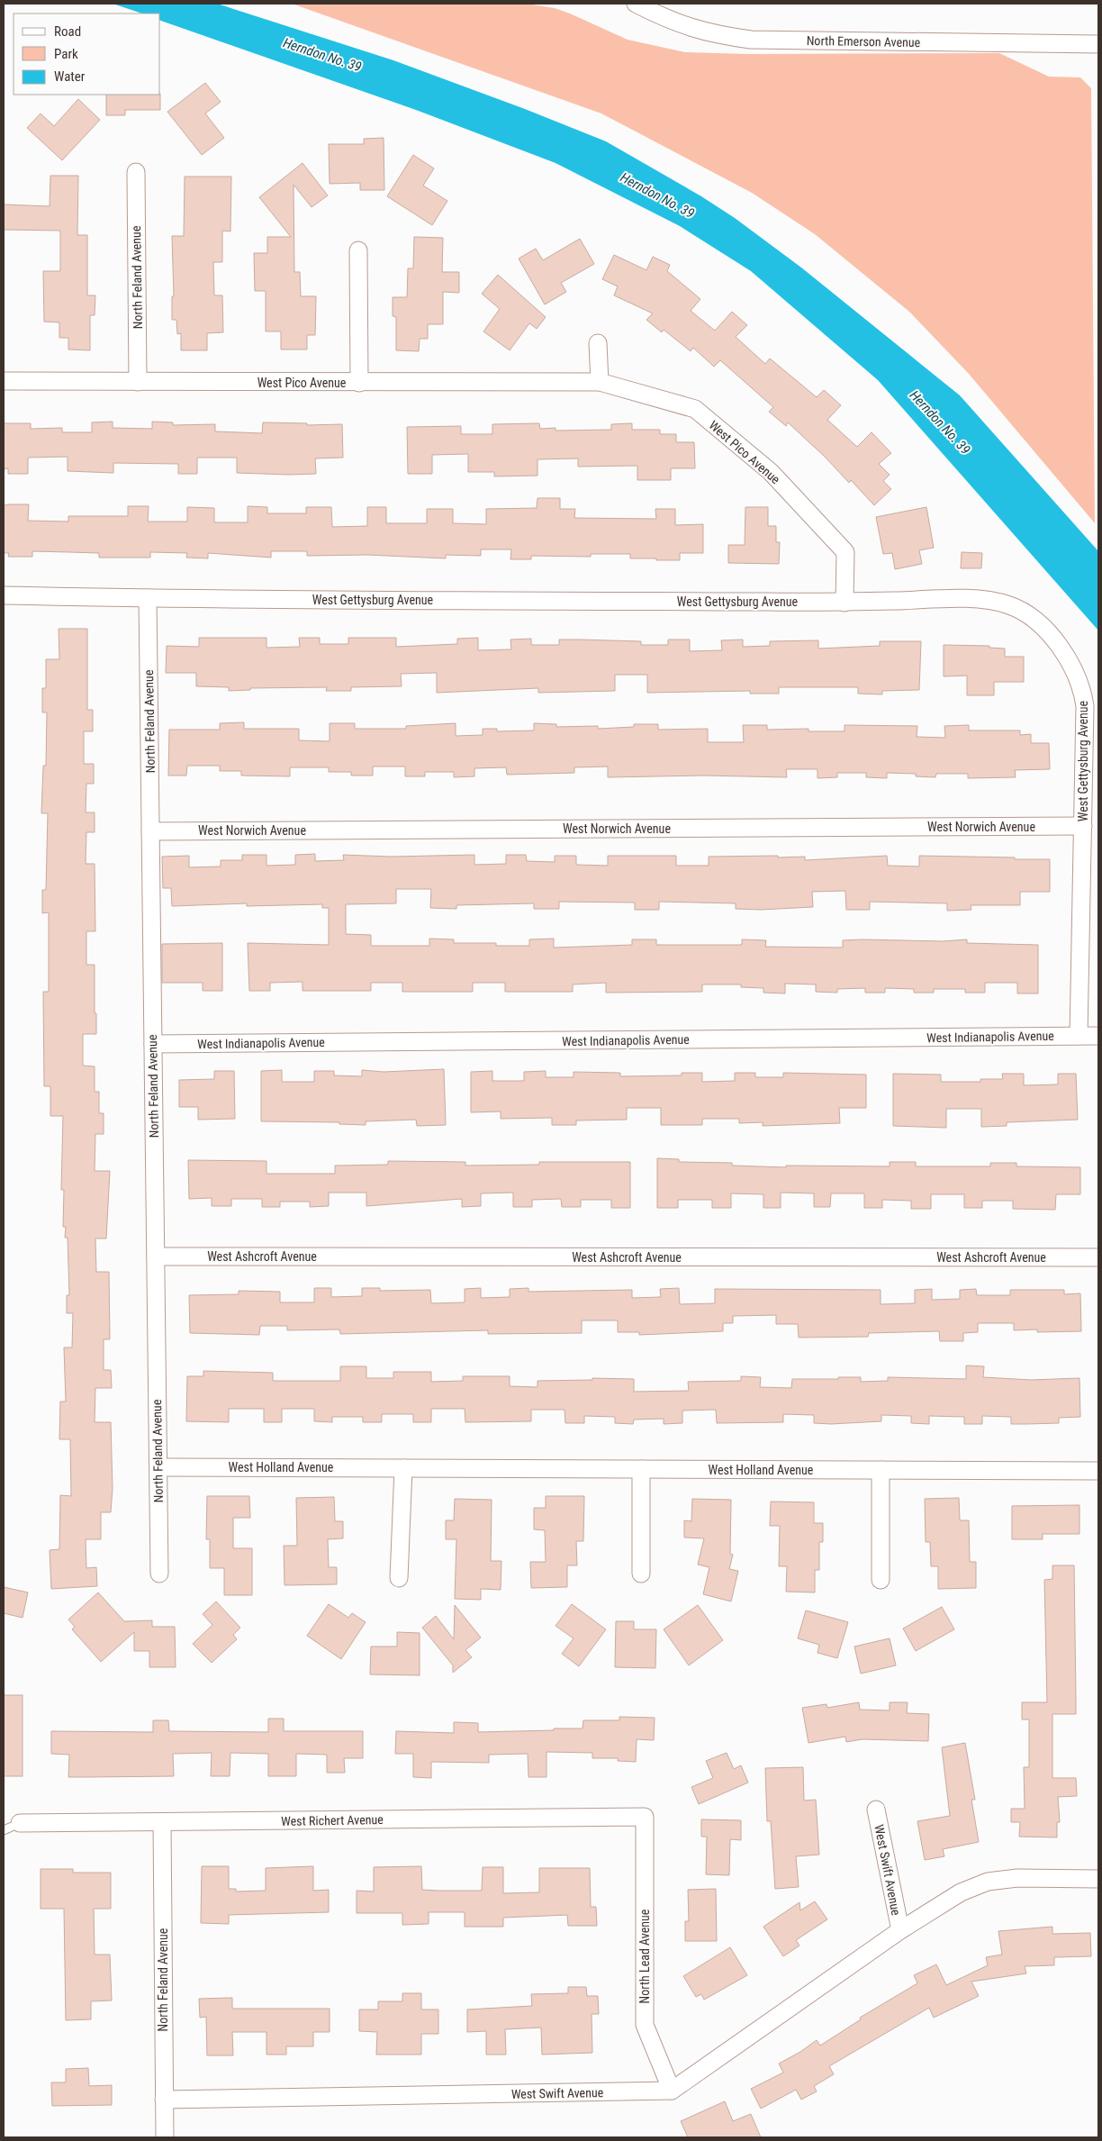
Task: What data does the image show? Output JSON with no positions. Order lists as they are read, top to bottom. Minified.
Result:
{"streets":{"street":["North Emerson Avenue","North Feland Avenue","West Pico Avenue","West Gettysburg Avenue","West Norwich Avenue","West Indianapolis Avenue","West Ashcroft Avenue","West Holland Avenue","West Richert Avenue","West Swift Avenue","North Lead Avenue"]},"crossings":[["North Feland Avenue","West Pico Avenue"],["North Feland Avenue","West Gettysburg Avenue"],["North Feland Avenue","West Norwich Avenue"],["North Feland Avenue","West Indianapolis Avenue"],["North Feland Avenue","West Ashcroft Avenue"],["North Feland Avenue","West Holland Avenue"],["North Feland Avenue","West Richert Avenue"],["North Feland Avenue","West Swift Avenue"],["West Pico Avenue","West Gettysburg Avenue"],["West Gettysburg Avenue","West Norwich Avenue"],["West Gettysburg Avenue","West Indianapolis Avenue"],["West Richert Avenue","North Lead Avenue"],["West Swift Avenue","North Lead Avenue"]],"water":["Herndon No. 39"],"legend":["Road","Park","Water"]}
